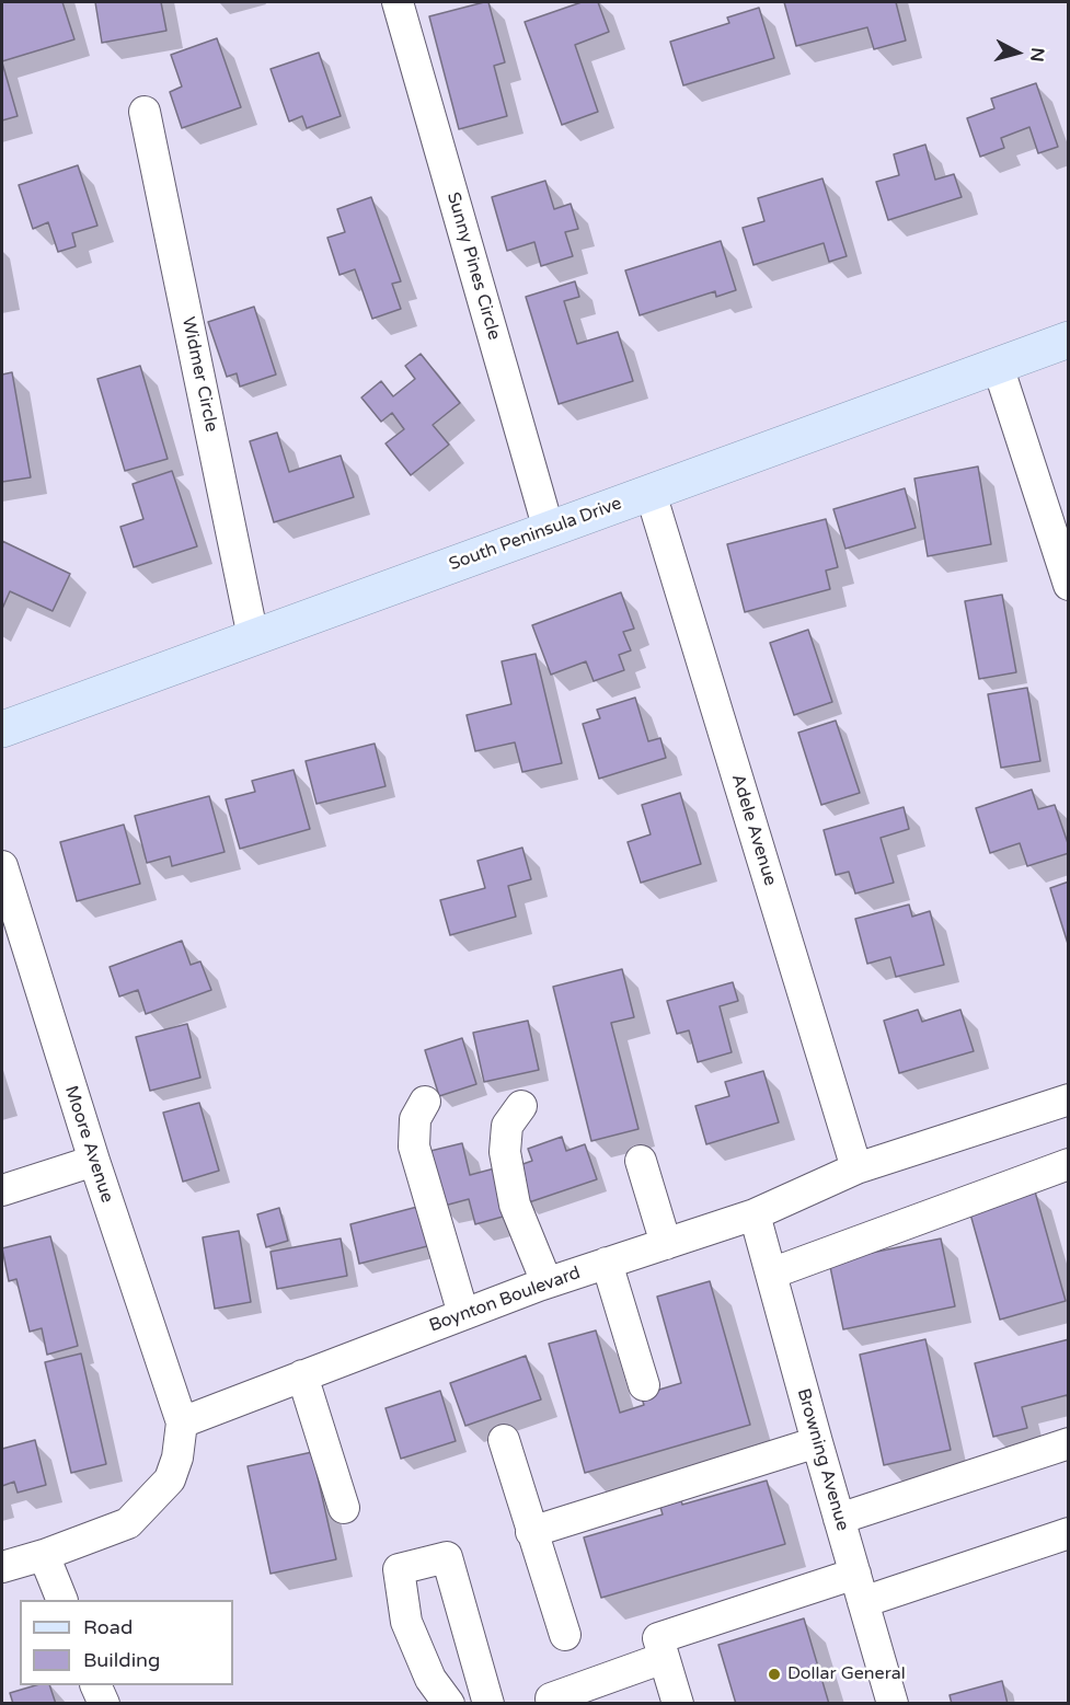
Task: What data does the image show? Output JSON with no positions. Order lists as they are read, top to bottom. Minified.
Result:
{"streets":{"main road":["South Peninsula Drive"],"street":["Sunny Pines Circle","Widmer Circle","Adele Avenue","Moore Avenue","Boynton Boulevard","Browning Avenue"]},"crossings":[["Sunny Pines Circle","South Peninsula Drive"],["Widmer Circle","South Peninsula Drive"],["South Peninsula Drive","Adele Avenue"],["Adele Avenue","Boynton Boulevard"],["Moore Avenue","Boynton Boulevard"],["Boynton Boulevard","Browning Avenue"]],"places":["Dollar General"],"legend":["Road","Building"],"north":"right"}
